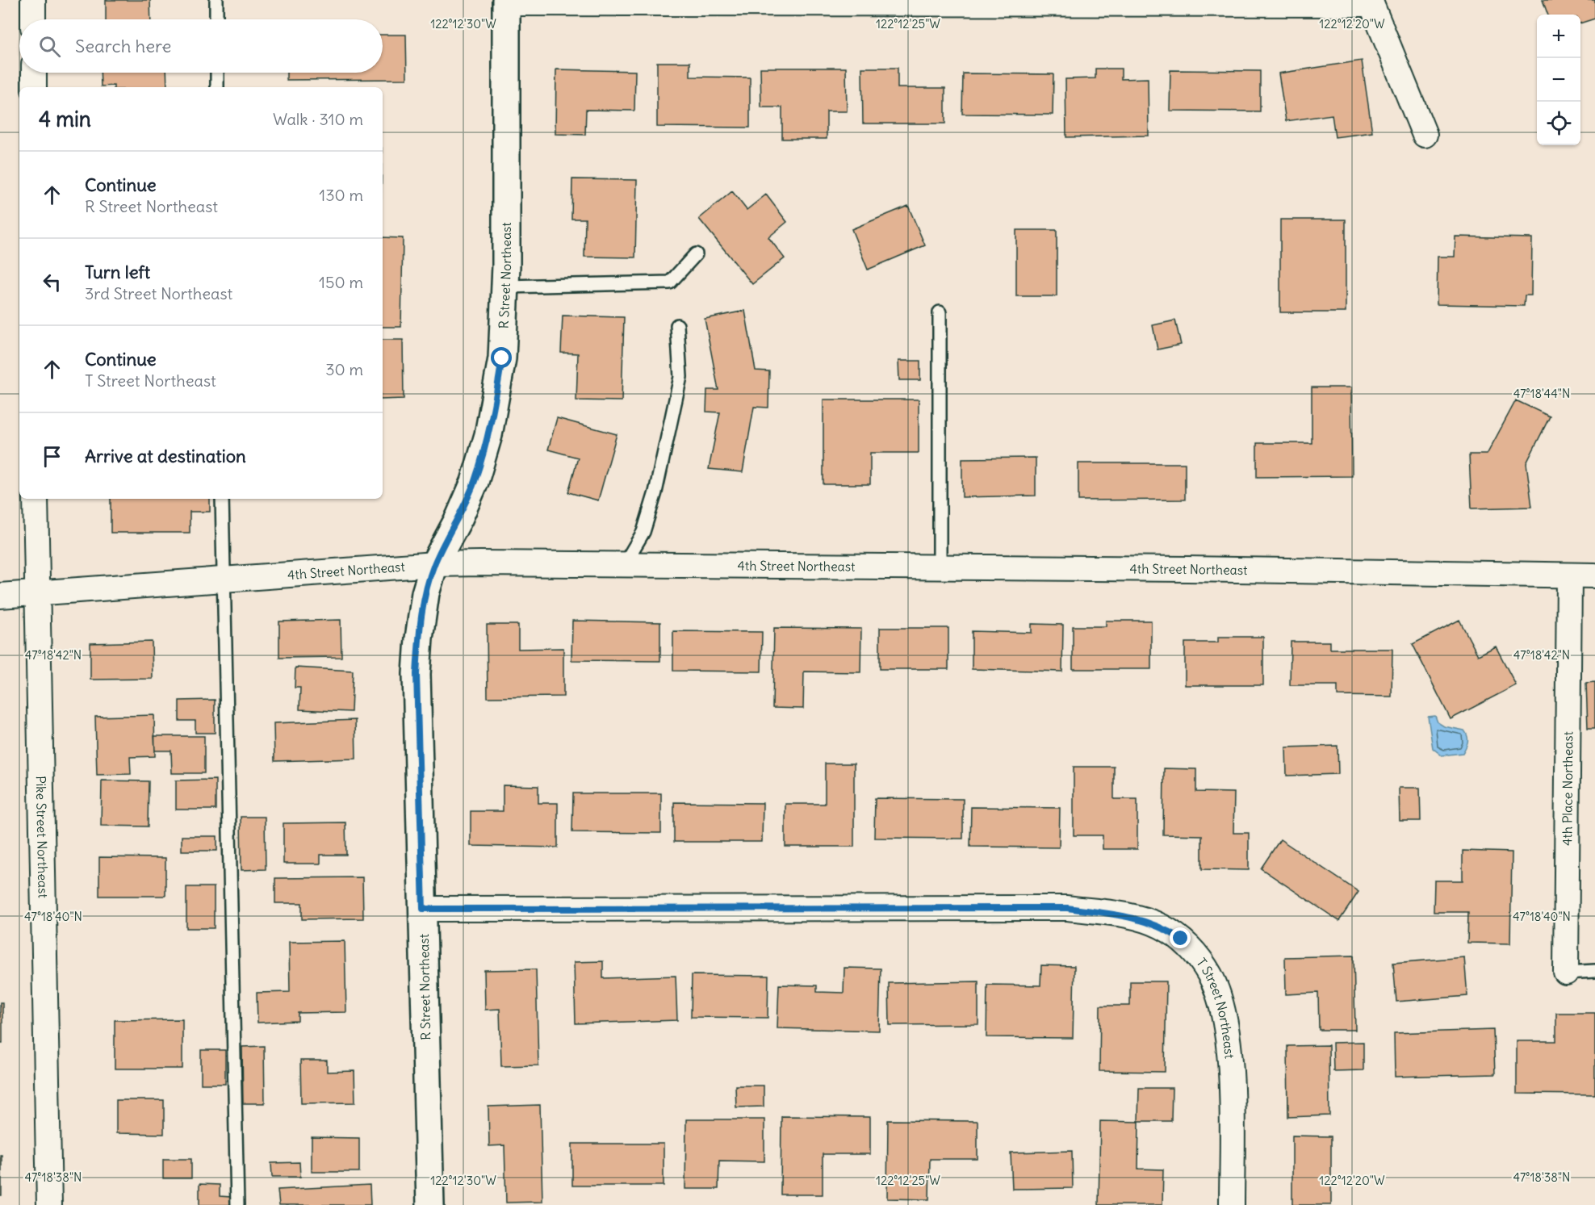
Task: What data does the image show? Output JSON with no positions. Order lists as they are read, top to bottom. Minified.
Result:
{"streets":{"street":["R Street Northeast","4th Street Northeast","4th Place Northeast","Pike Street Northeast","T Street Northeast"]},"crossings":[["R Street Northeast","4th Street Northeast"],["R Street Northeast","T Street Northeast"],["4th Street Northeast","4th Place Northeast"],["4th Street Northeast","Pike Street Northeast"]],"page":{"map_buttons":["+","−"],"search":"Search here","heading":["4 min","Walk · 310 m"],"list":[["Continue","R Street Northeast","130 m"],["Turn left","3rd Street Northeast","150 m"],["Continue","T Street Northeast","30 m"],"Arrive at destination"]},"coordinates":["122°12'30\"W","122°12'25\"W","122°12'20\"W","47°18'44\"N","47°18'42\"N","47°18'40\"N","47°18'38\"N"]}
